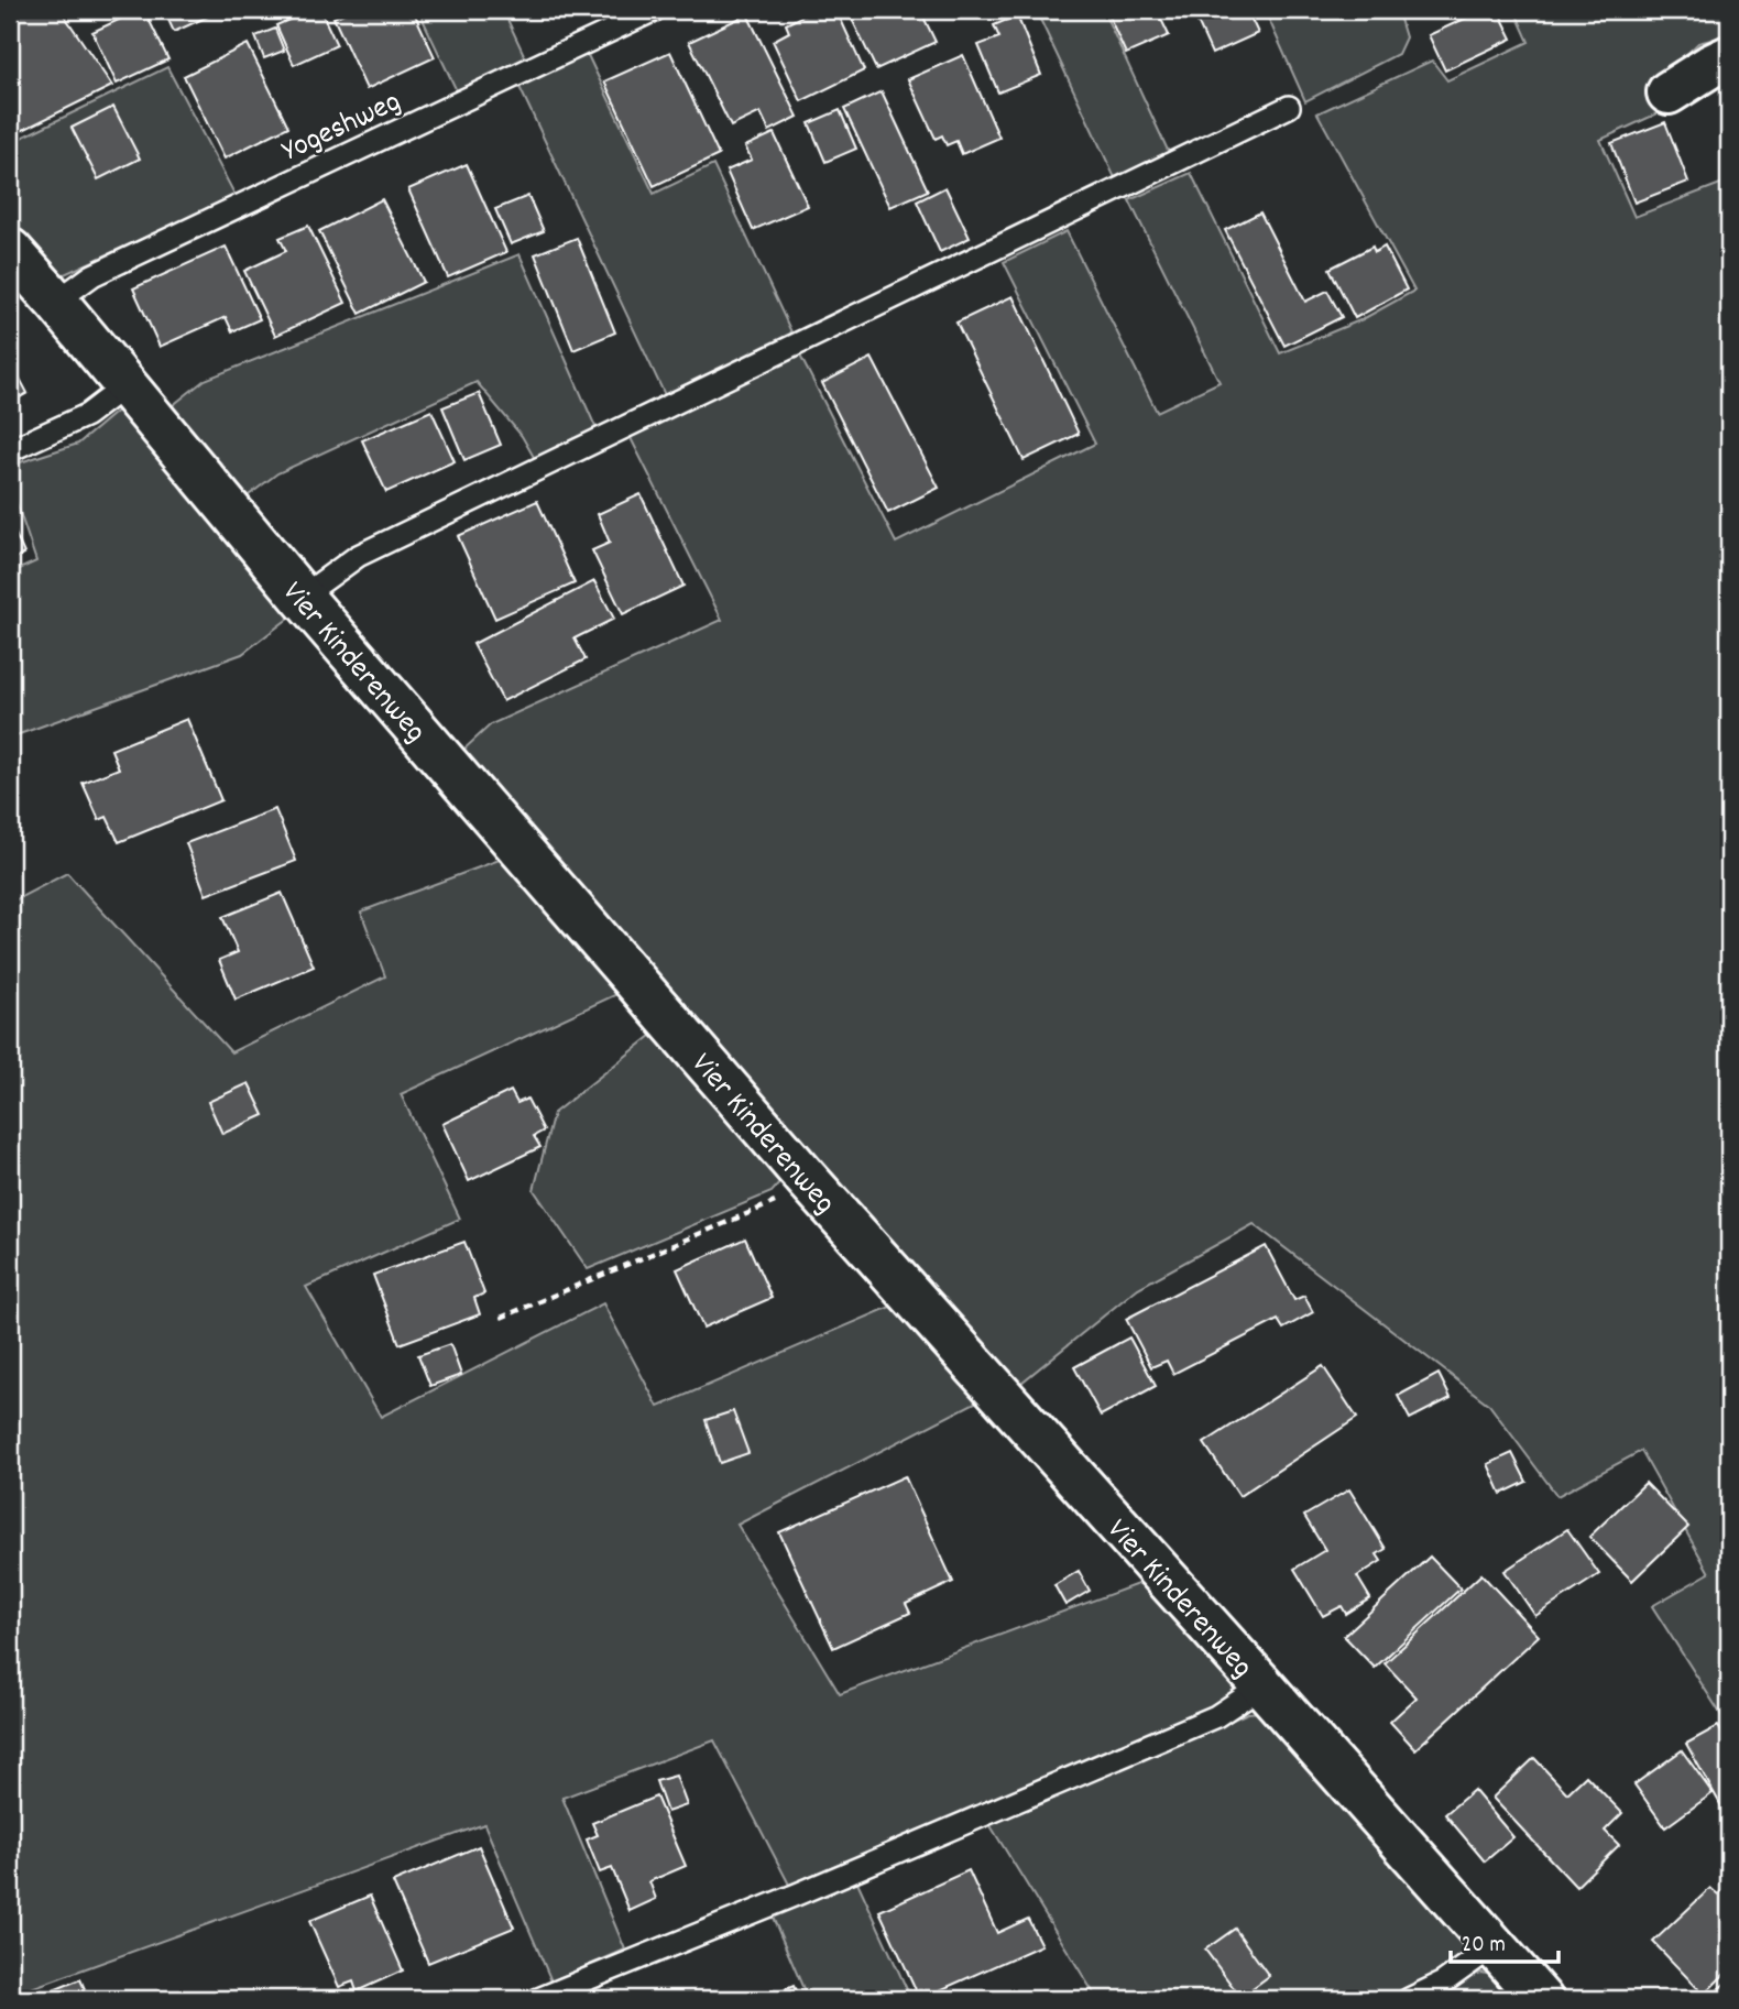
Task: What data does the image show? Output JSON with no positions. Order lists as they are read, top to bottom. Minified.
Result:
{"streets":{"street":["Vier Kinderenweg"],"lane":["Yogeshweg"]},"crossings":[["Yogeshweg","Vier Kinderenweg"]],"scale_bar":"20 m"}
